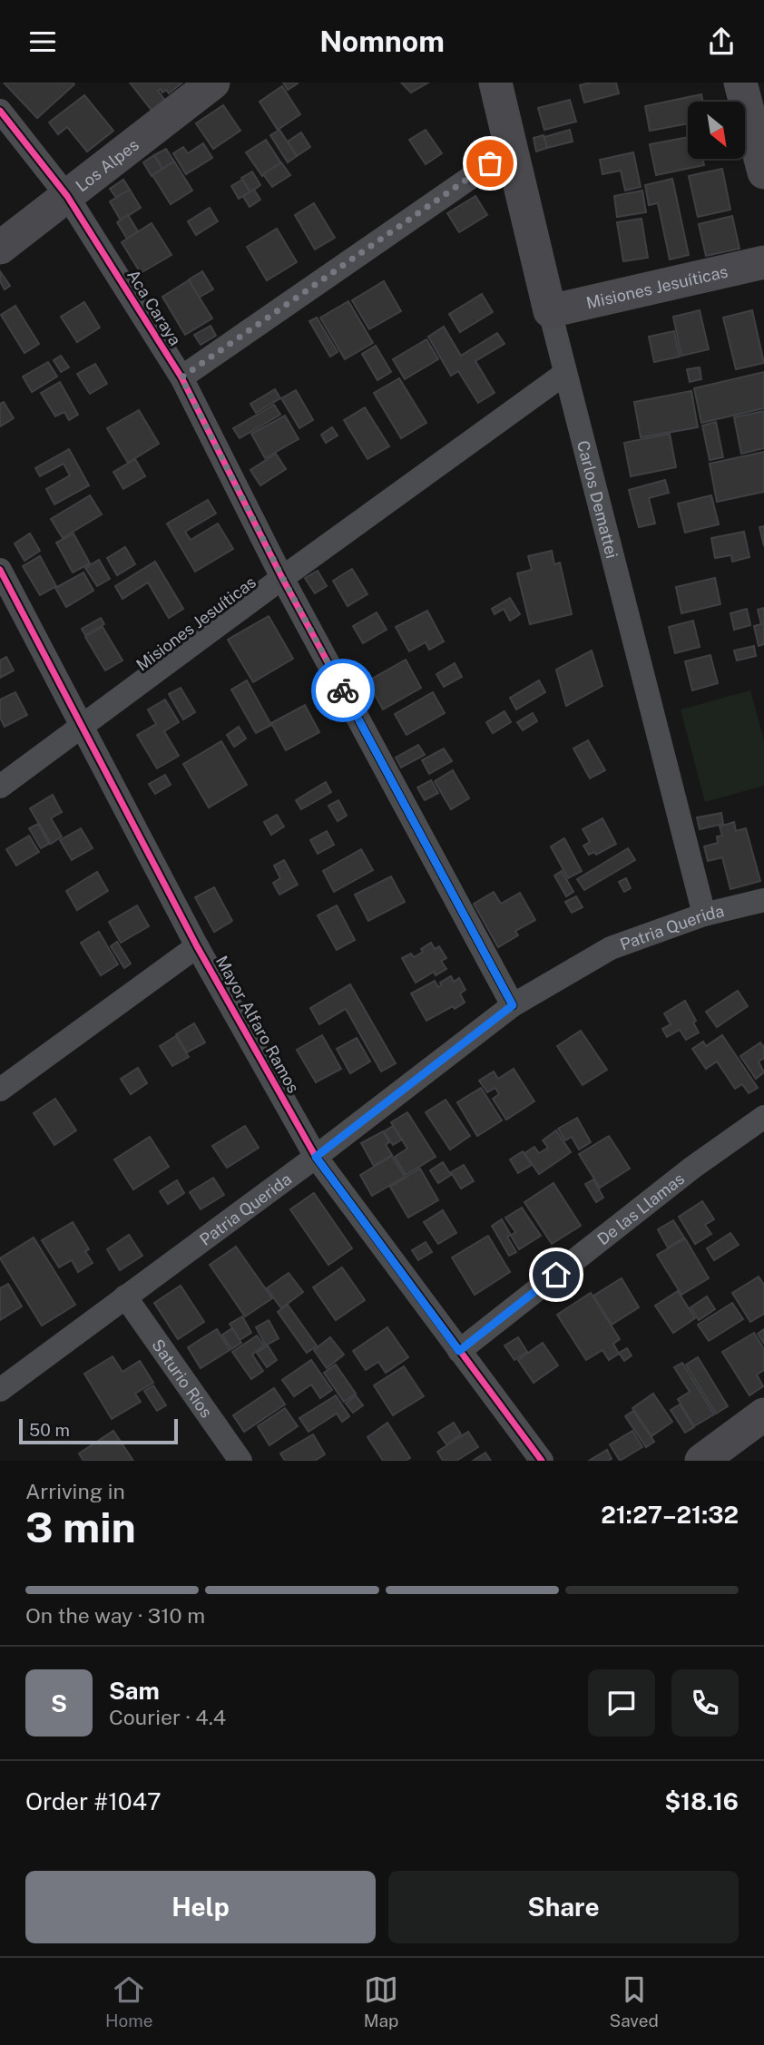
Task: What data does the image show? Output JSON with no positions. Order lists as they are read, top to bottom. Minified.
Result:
{"streets":{"street":["Los Alpes","Misiones Jesuíticas","Aca Caraya","Carlos Demattei","Patria Querida","Mayor Alfaro Ramos","De las Llamas","Saturio Ríos"]},"crossings":[["Los Alpes","Aca Caraya"],["Misiones Jesuíticas","Aca Caraya"],["Misiones Jesuíticas","Carlos Demattei"],["Misiones Jesuíticas","Mayor Alfaro Ramos"],["Aca Caraya","Patria Querida"],["Carlos Demattei","Patria Querida"],["Patria Querida","Mayor Alfaro Ramos"],["Patria Querida","Saturio Ríos"],["Mayor Alfaro Ramos","De las Llamas"]],"scale_bar":"50 m","north":"bottom right","page":{"header":"Nomnom","scale":"50 m","heading":["3 min","Arriving in","21:27–21:32"],"panel":["Sam","Courier · 4.4","Order #1047","$18.16"],"bar":"On the way · 310 m","round":"S","buttons":["Help","Share"],"tabs":["Home","Map","Saved"]}}
